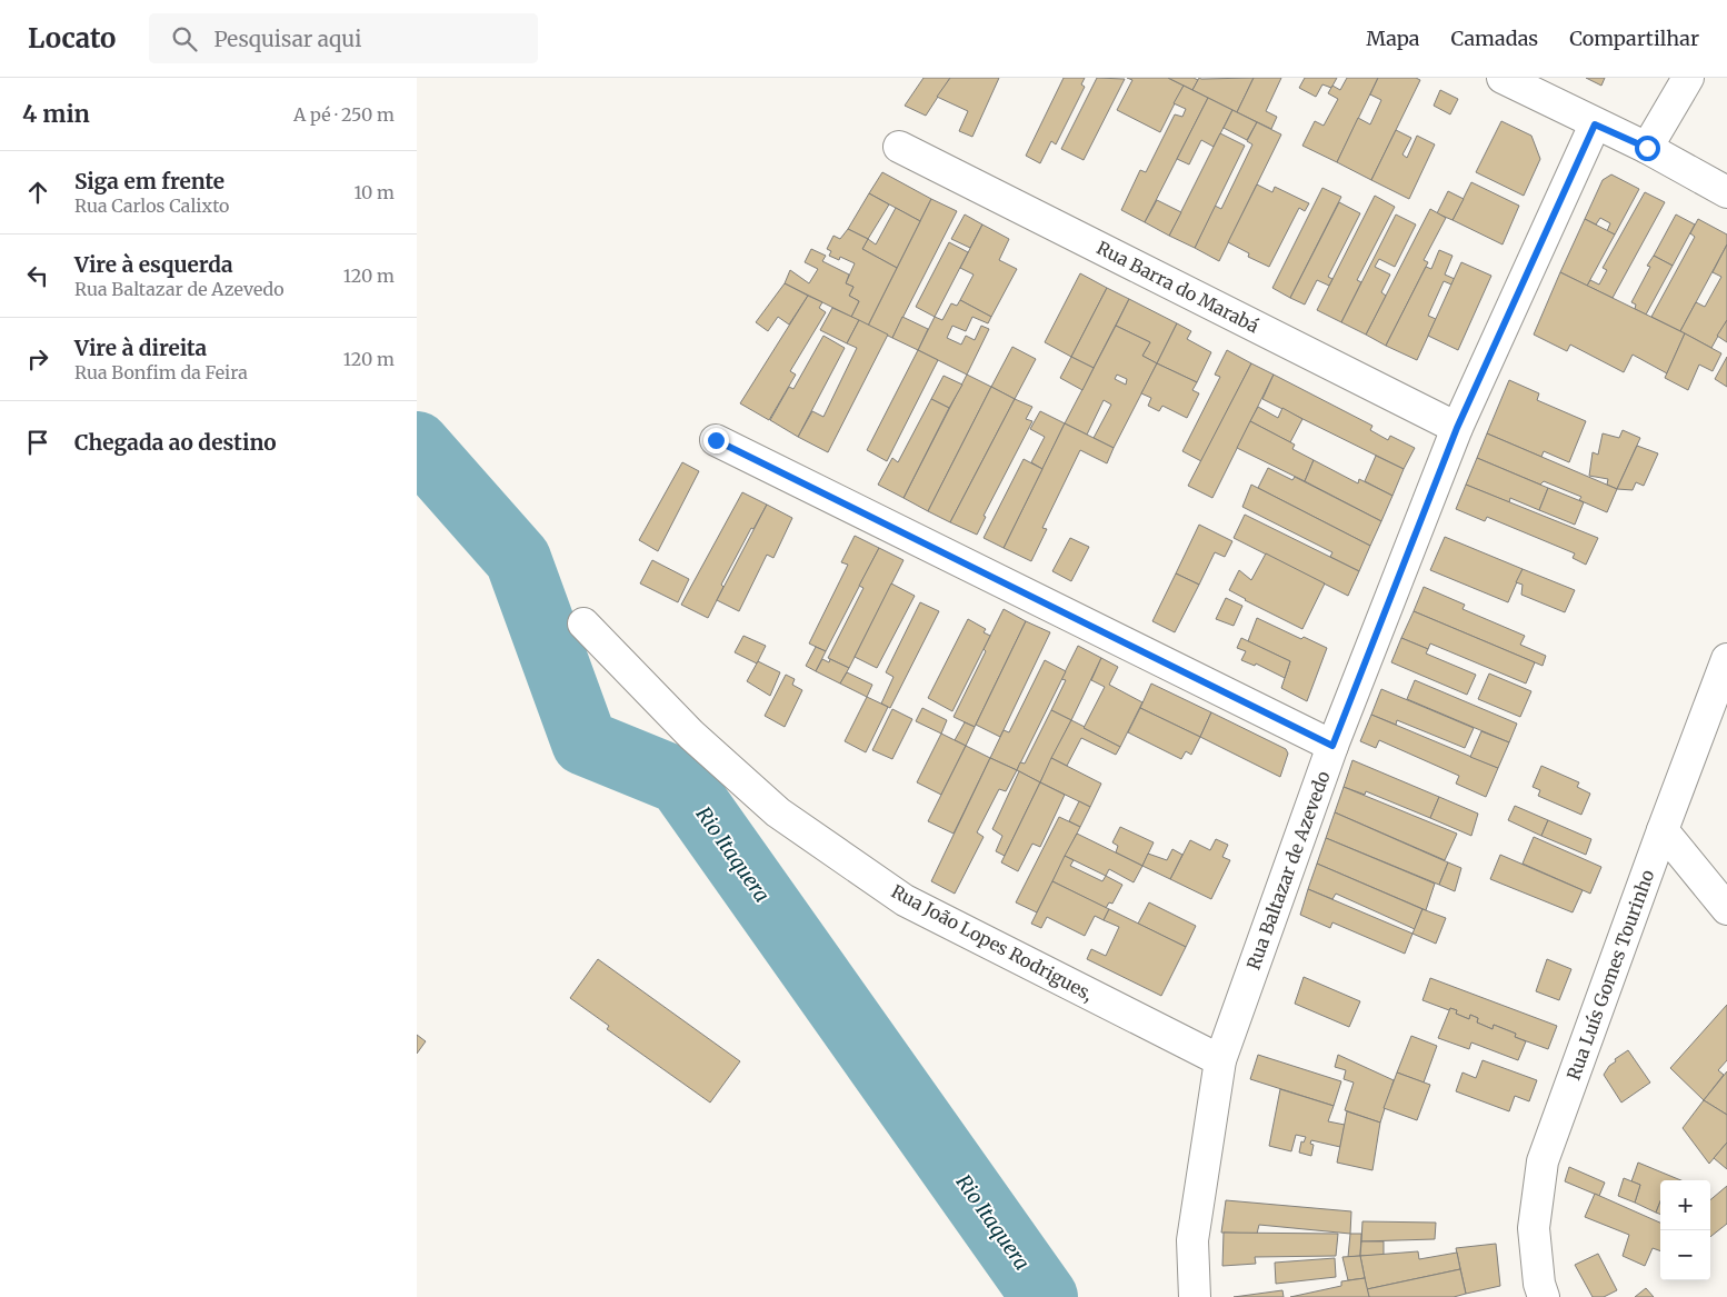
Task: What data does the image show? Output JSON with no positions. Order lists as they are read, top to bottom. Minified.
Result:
{"streets":{"street":["Rua Barra do Marabá","Rua Baltazar de Azevedo","Rua João Lopes Rodrigues,","Rua Luís Gomes Tourinho"]},"crossings":[["Rua Barra do Marabá","Rua Baltazar de Azevedo"],["Rua Baltazar de Azevedo","Rua João Lopes Rodrigues,"]],"water":["Rio Itaquera"],"page":{"header":"Locato","search":"Pesquisar aqui","nav":["Mapa","Camadas","Compartilhar"],"heading":["4 min","A pé · 250 m"],"list":[["Siga em frente","Rua Carlos Calixto","10 m"],["Vire à esquerda","Rua Baltazar de Azevedo","120 m"],["Vire à direita","Rua Bonfim da Feira","120 m"],"Chegada ao destino"],"map_buttons":["+","−"]}}
